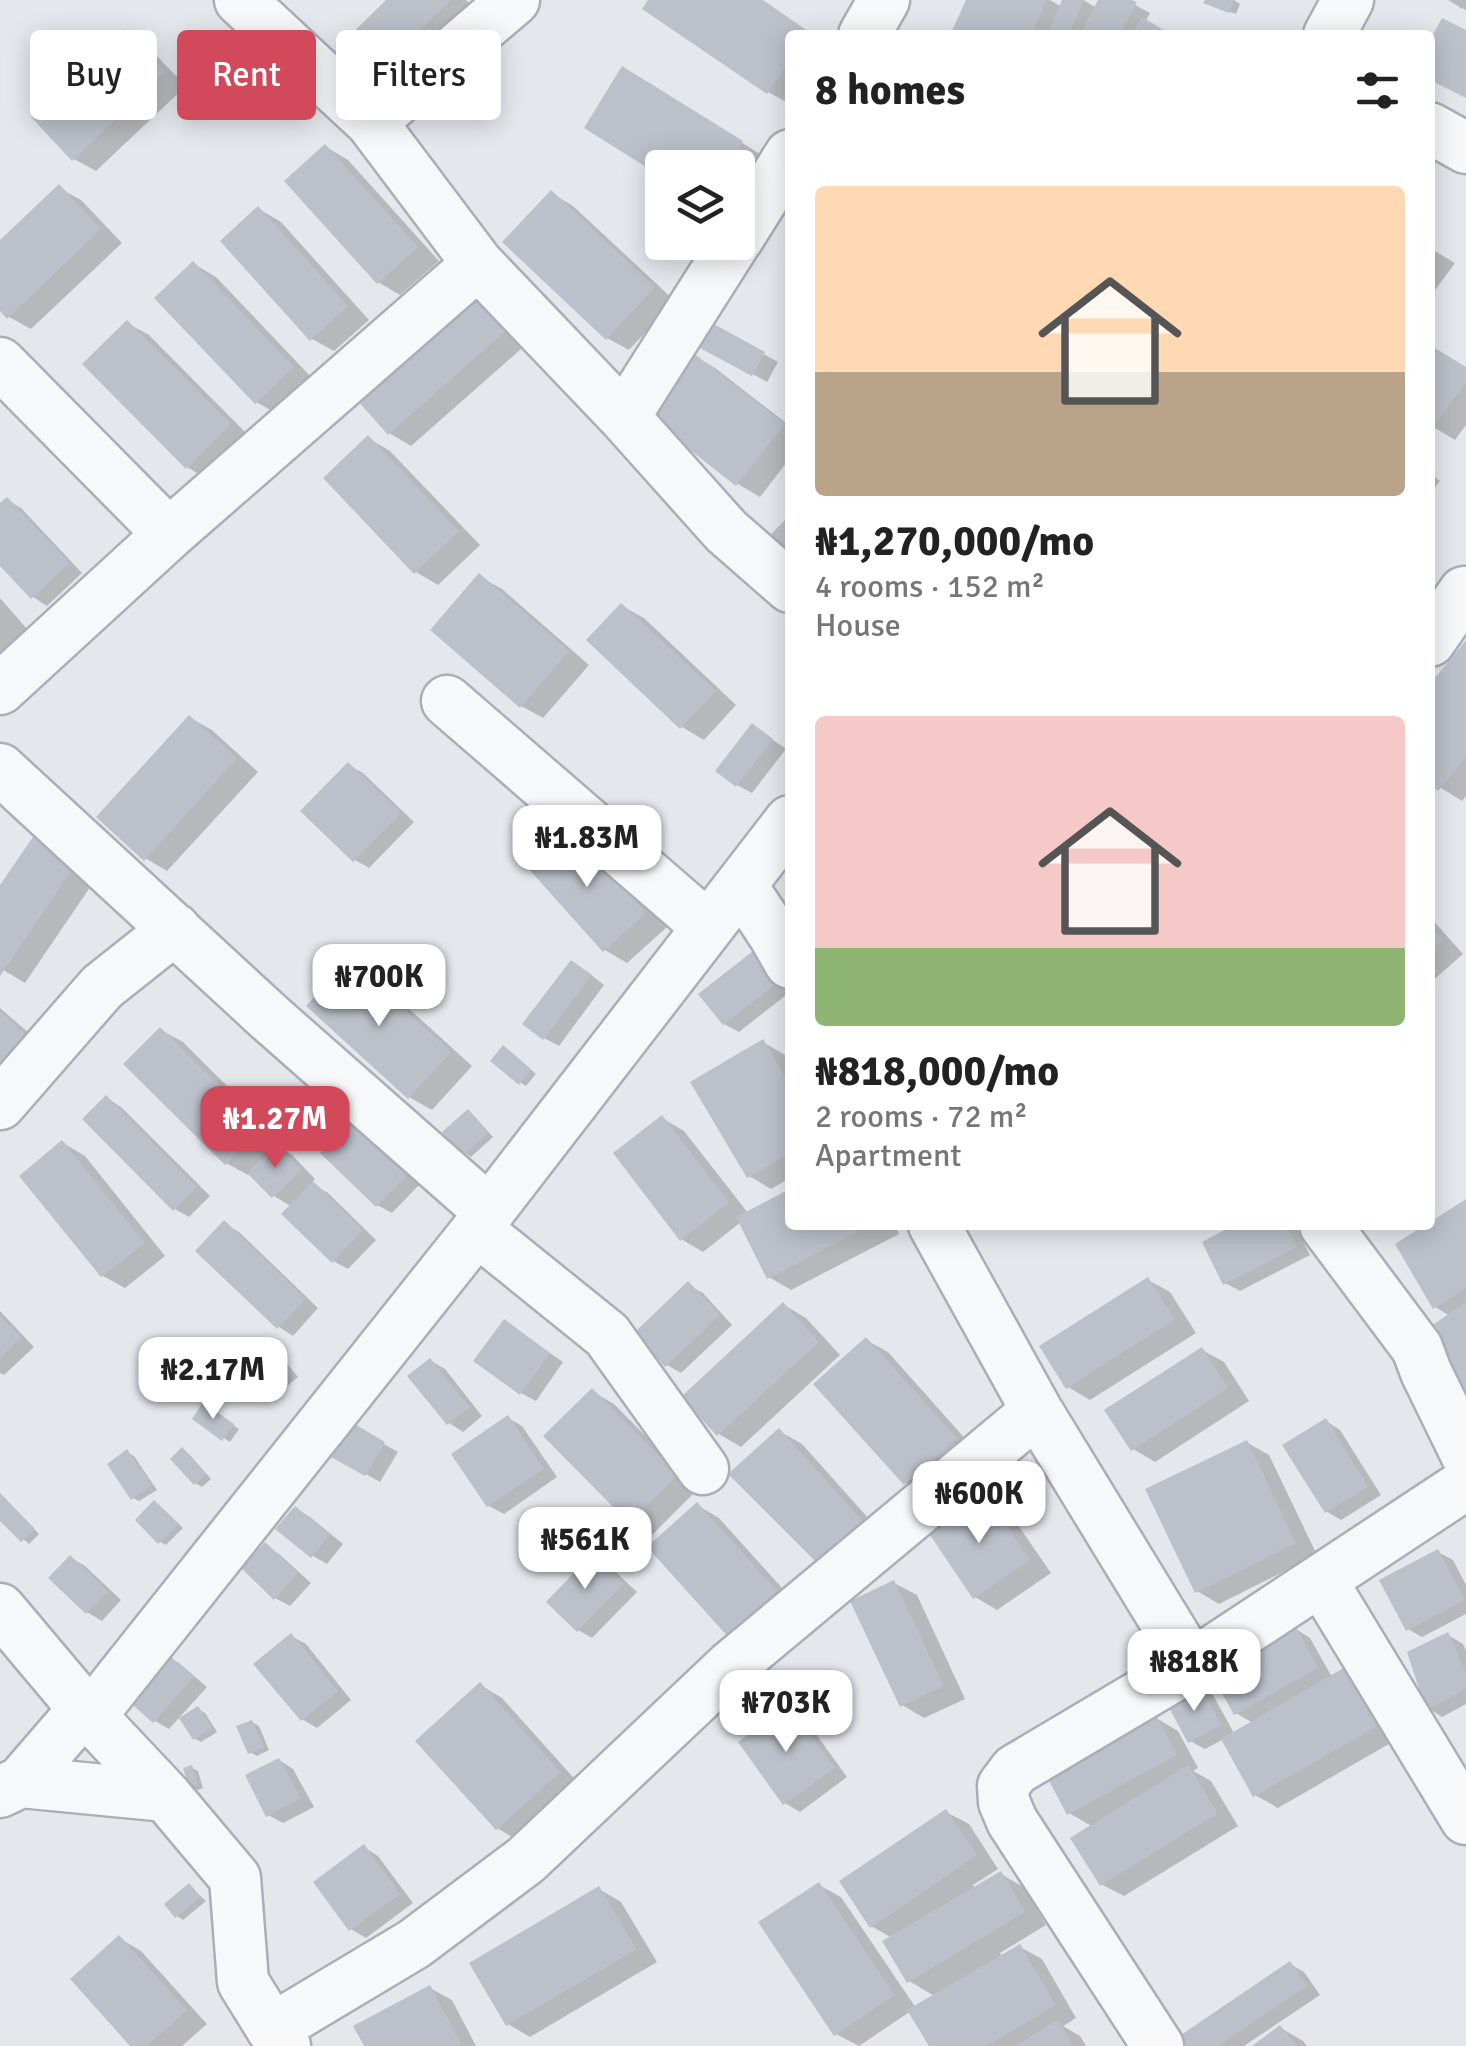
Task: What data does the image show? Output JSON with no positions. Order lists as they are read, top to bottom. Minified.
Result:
{"page":{"chip":["Buy","Rent","Filters"],"heading":"8 homes","list":[{"name":"₦1,270,000/mo","note":"4 rooms · 152 m² · House"},{"name":"₦818,000/mo","note":"2 rooms · 72 m² · Apartment"}],"price":["₦1.83M","₦700K","₦1.27M","₦2.17M","₦600K","₦561K","₦818K","₦703K"]}}
